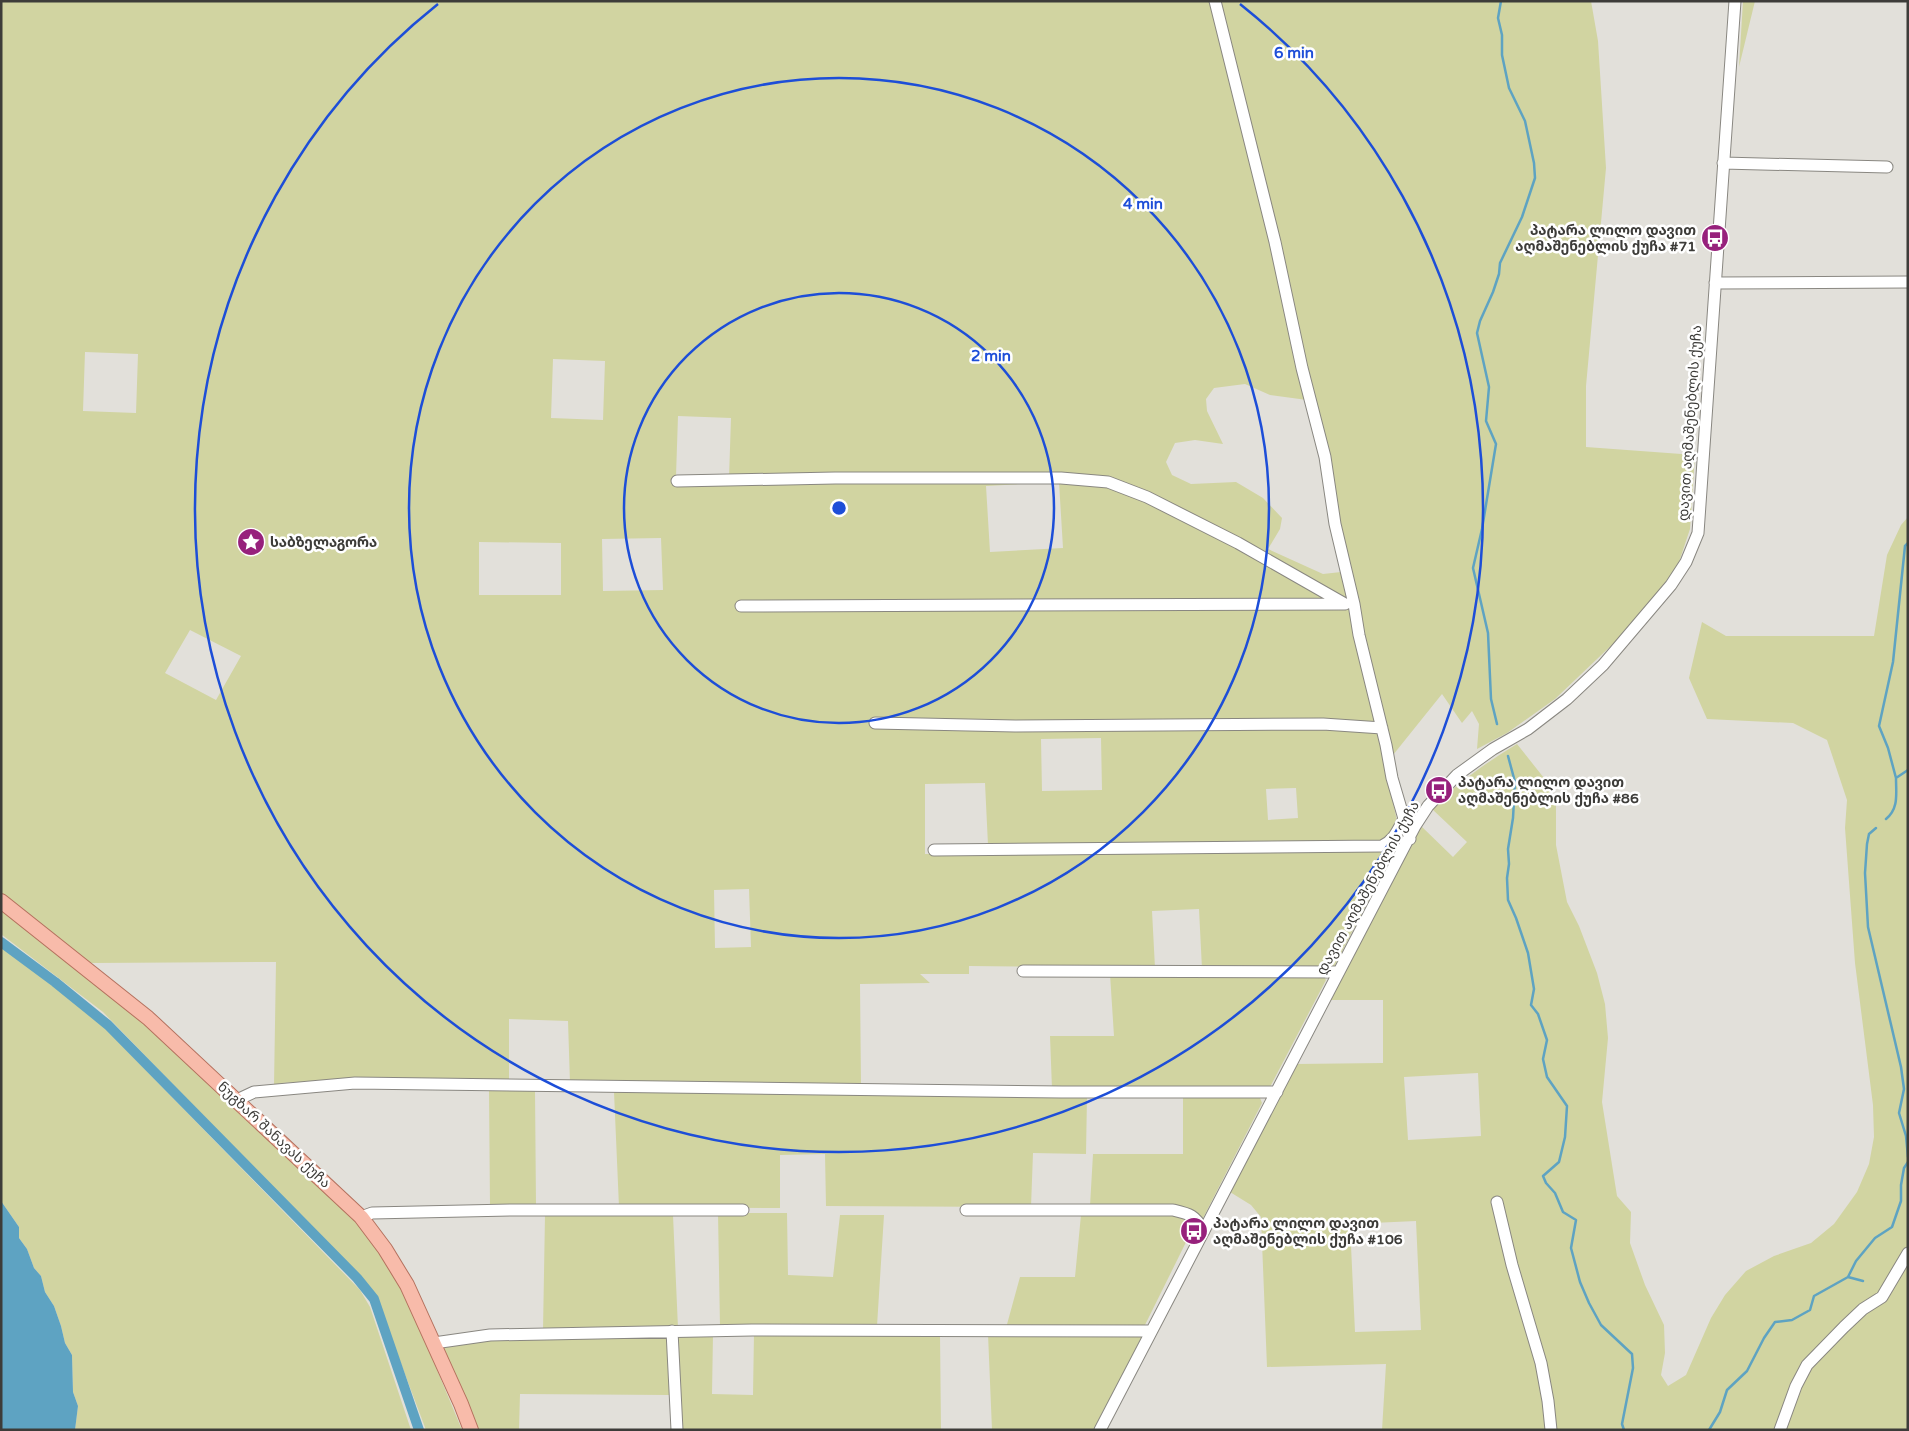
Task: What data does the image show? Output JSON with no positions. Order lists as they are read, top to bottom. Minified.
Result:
{"streets":{"main road":["ნუგზარ შანავას ქუჩა"],"street":["დავით აღმაშენებლის ქუჩა"]},"places":{"bus stop":["პატარა ლილო დავით აღმაშენებლის ქუჩა #71","პატარა ლილო დავით აღმაშენებლის ქუჩა #86","პატარა ლილო დავით აღმაშენებლის ქუჩა #106"],"place":["საბზელაგორა"]},"rings":["6 min","4 min","2 min"]}
